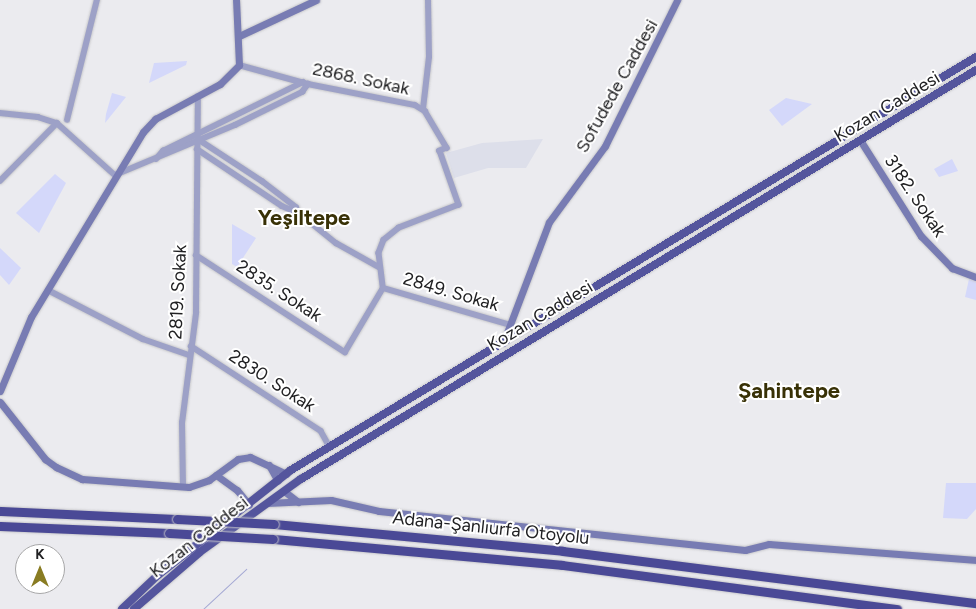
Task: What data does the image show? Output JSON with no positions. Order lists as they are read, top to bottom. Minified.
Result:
{"streets":{"highway":["Kozan Caddesi","Adana-Şanlıurfa Otoyolu"],"main road":["Sofudede Caddesi","3182. Sokak"],"street":["2868. Sokak","2835. Sokak","2819. Sokak","2849. Sokak","2830. Sokak"]},"crossings":[["Sofudede Caddesi","Kozan Caddesi"],["Sofudede Caddesi","2849. Sokak"],["Kozan Caddesi","3182. Sokak"],["Kozan Caddesi","2830. Sokak"],["2835. Sokak","2819. Sokak"],["2835. Sokak","2849. Sokak"],["2819. Sokak","2830. Sokak"]],"districts":["Yeşiltepe","Şahintepe"],"north":"top"}
